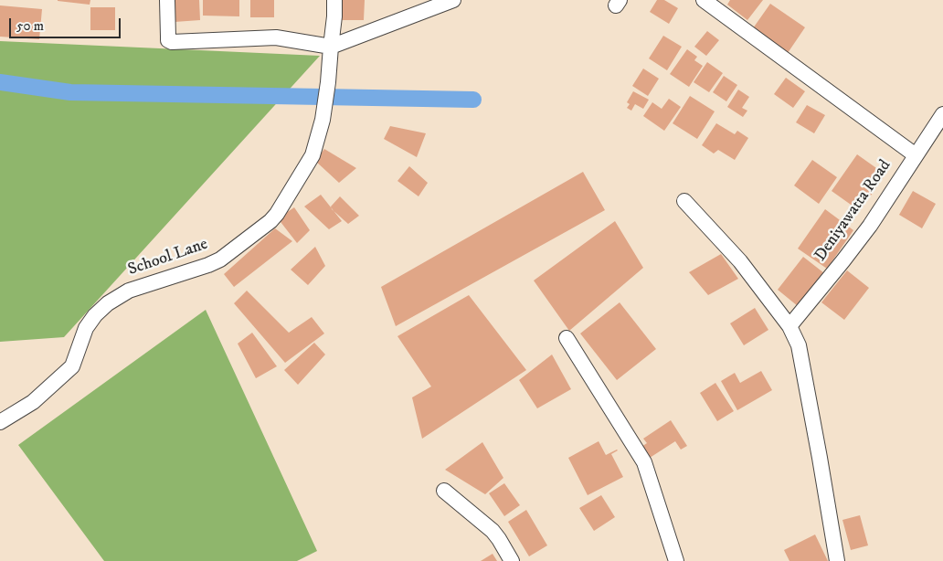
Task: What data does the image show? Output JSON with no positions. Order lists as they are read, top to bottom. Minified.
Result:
{"streets":{"street":["Deniyawatta Road","School Lane"]},"scale_bar":"50 m"}
